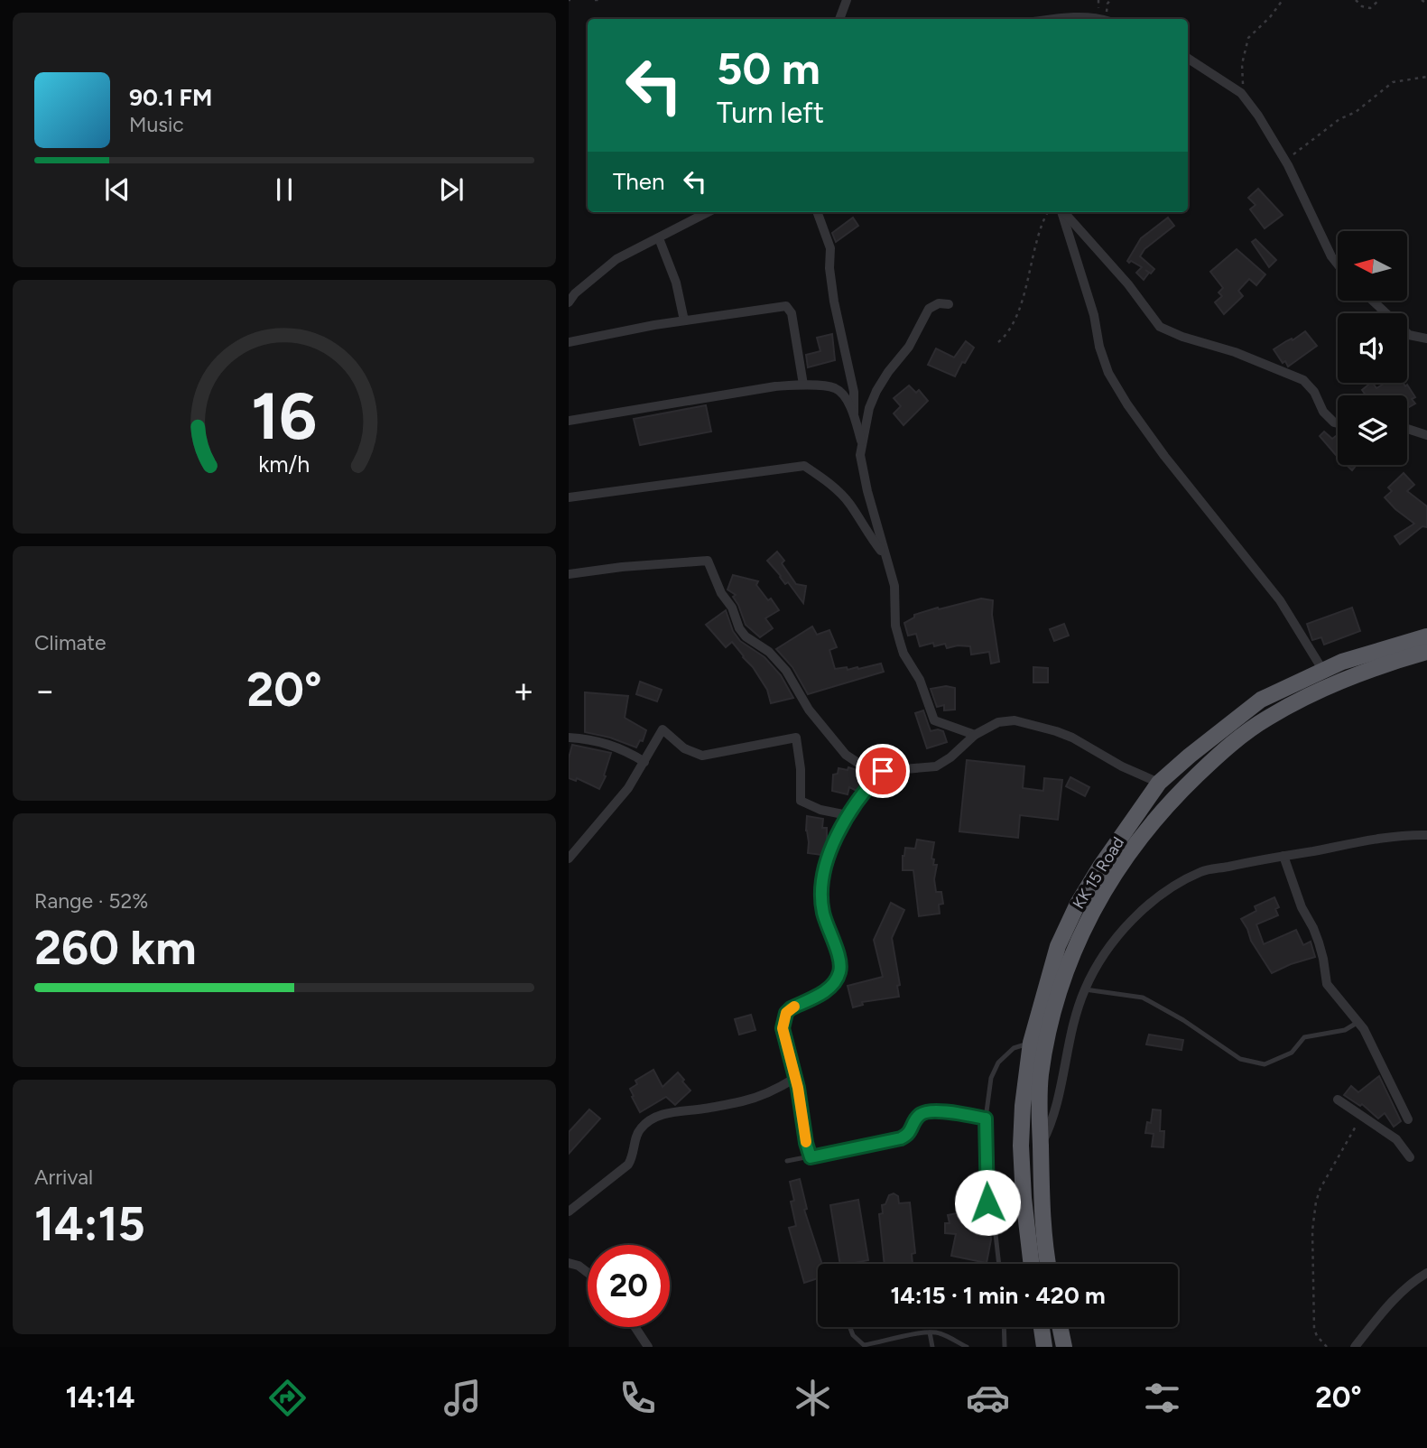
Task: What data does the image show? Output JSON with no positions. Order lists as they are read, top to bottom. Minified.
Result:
{"streets":{"highway":["KK 15 Road"]},"north":"left","page":{"turn":["50 m","Turn left"],"song":["90.1 FM","Music"],"then":"Then","tile":["Climate",["Range · 52%","260 km"],["Arrival","14:15"]],"heat":["−","20°","+"],"limit":"20","trip":"14:15 · 1 min · 420 m","tabs":["14:14","20°"],"gauge":["16","km/h"]}}
